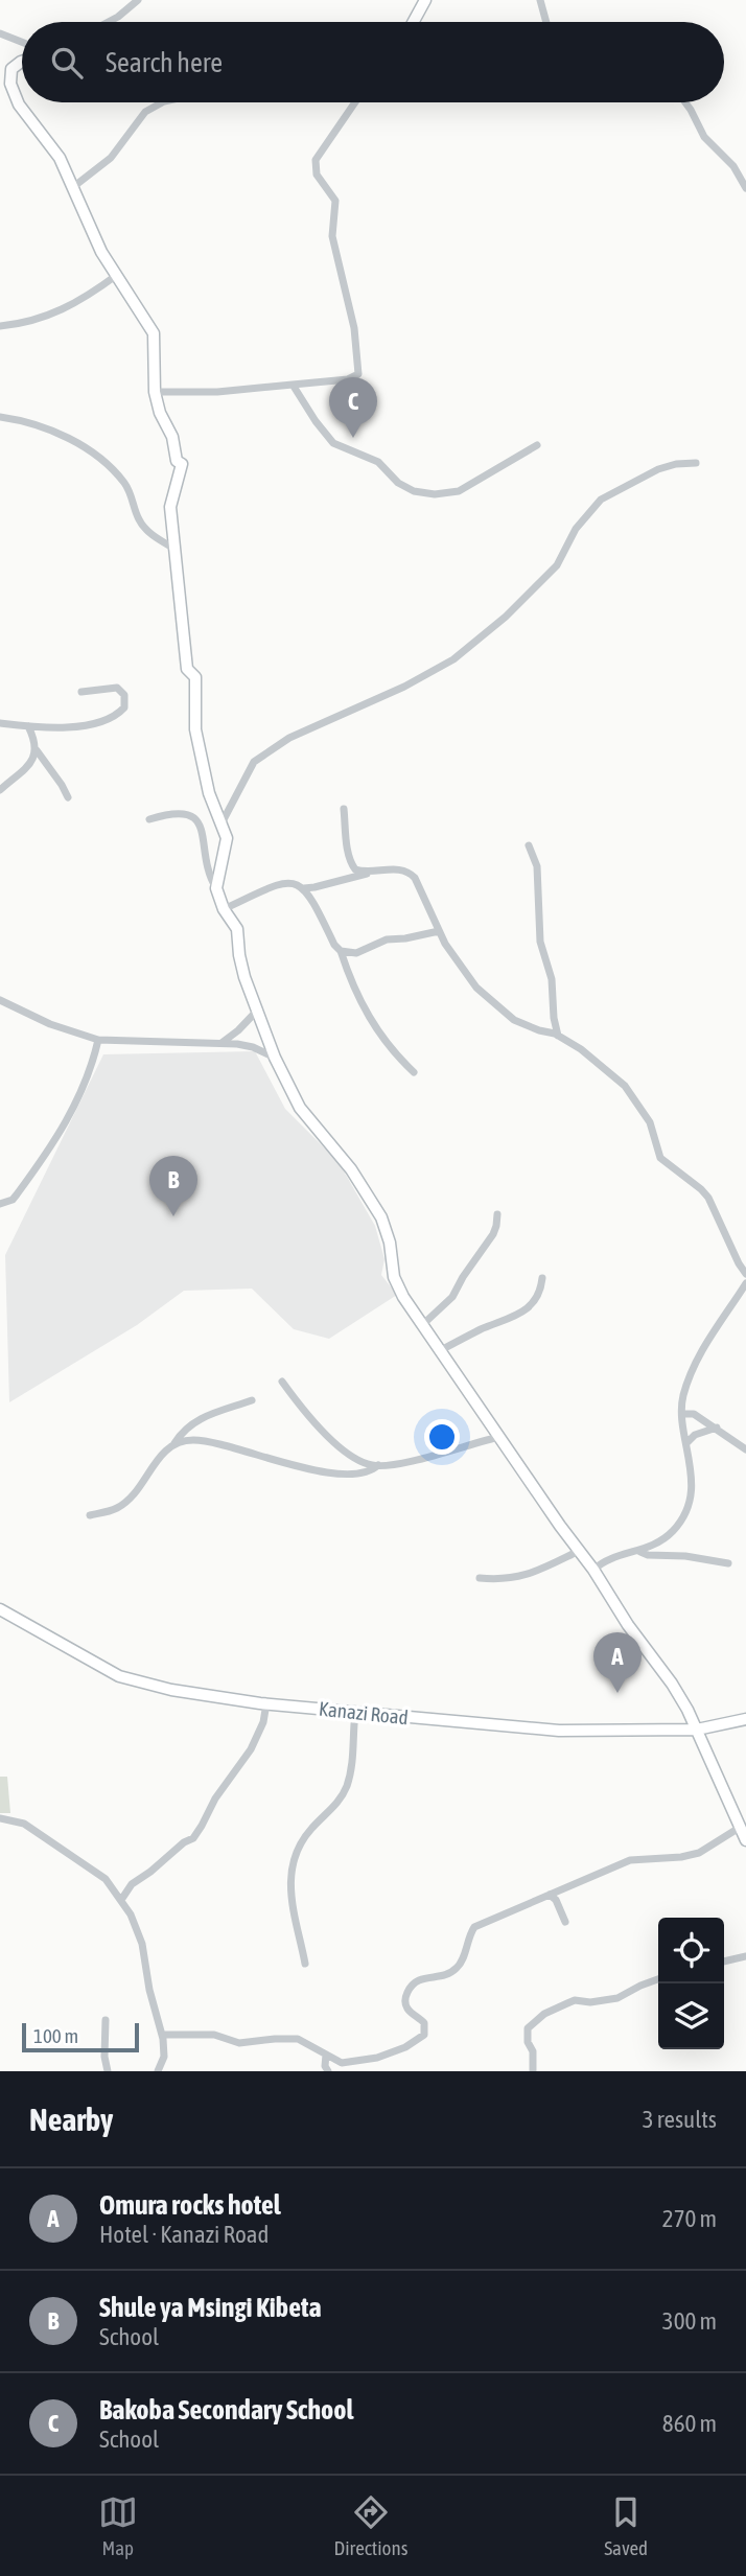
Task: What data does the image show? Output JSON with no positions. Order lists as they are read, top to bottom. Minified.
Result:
{"streets":{"street":["Kanazi Road"]},"scale_bar":"100 m","page":{"search":"Search here","pins":["C","B","A"],"scale":"100 m","heading":["Nearby","3 results"],"list":[{"mark":"A","name":"Omura rocks hotel","note":"Hotel · Kanazi Road","value":"270 m"},{"mark":"B","name":"Shule ya Msingi Kibeta","note":"School","value":"300 m"},{"mark":"C","name":"Bakoba Secondary School","note":"School","value":"860 m"}],"nav":["Map","Directions","Saved"]}}
